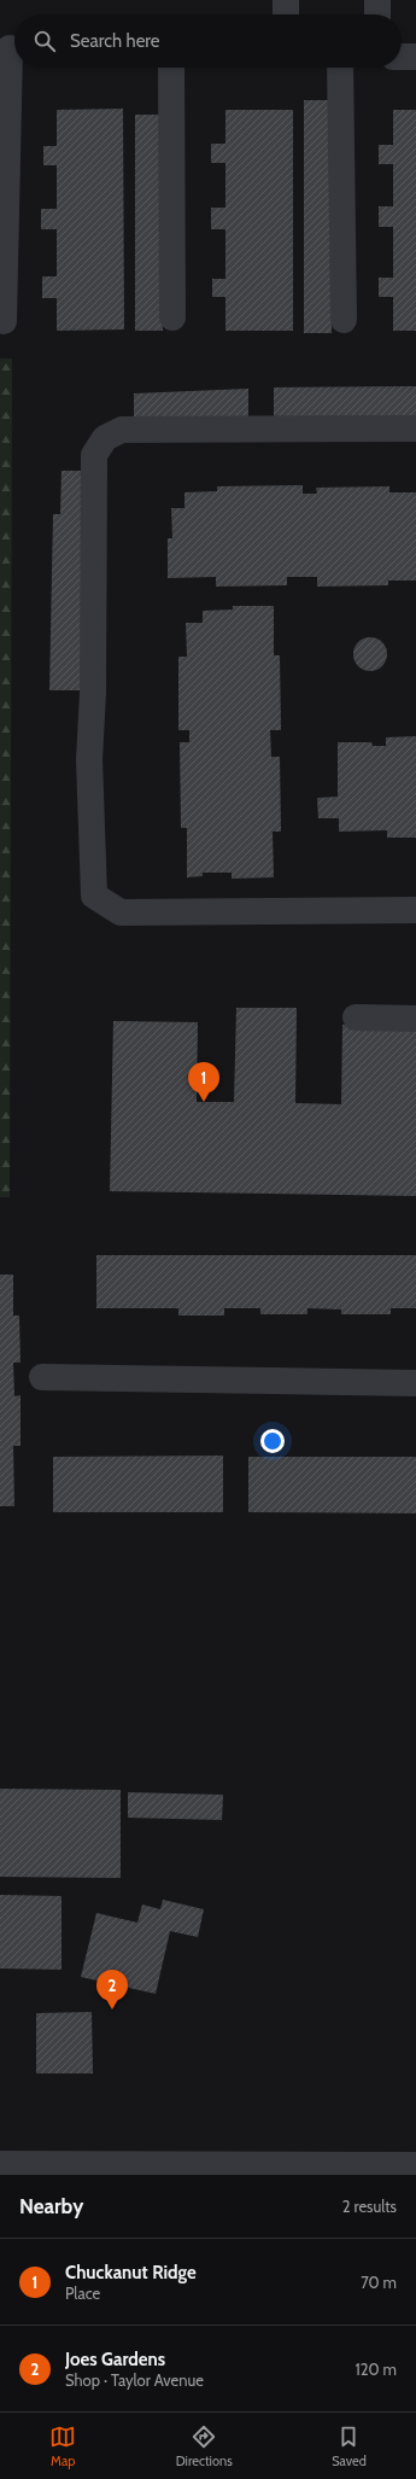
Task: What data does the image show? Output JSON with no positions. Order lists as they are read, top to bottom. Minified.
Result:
{"page":{"search":"Search here","pins":["1","2"],"heading":["Nearby","2 results"],"list":[{"mark":"1","name":"Chuckanut Ridge","note":"Place","value":"70 m"},{"mark":"2","name":"Joes Gardens","note":"Shop · Taylor Avenue","value":"120 m"}],"nav":["Map","Directions","Saved"]}}
